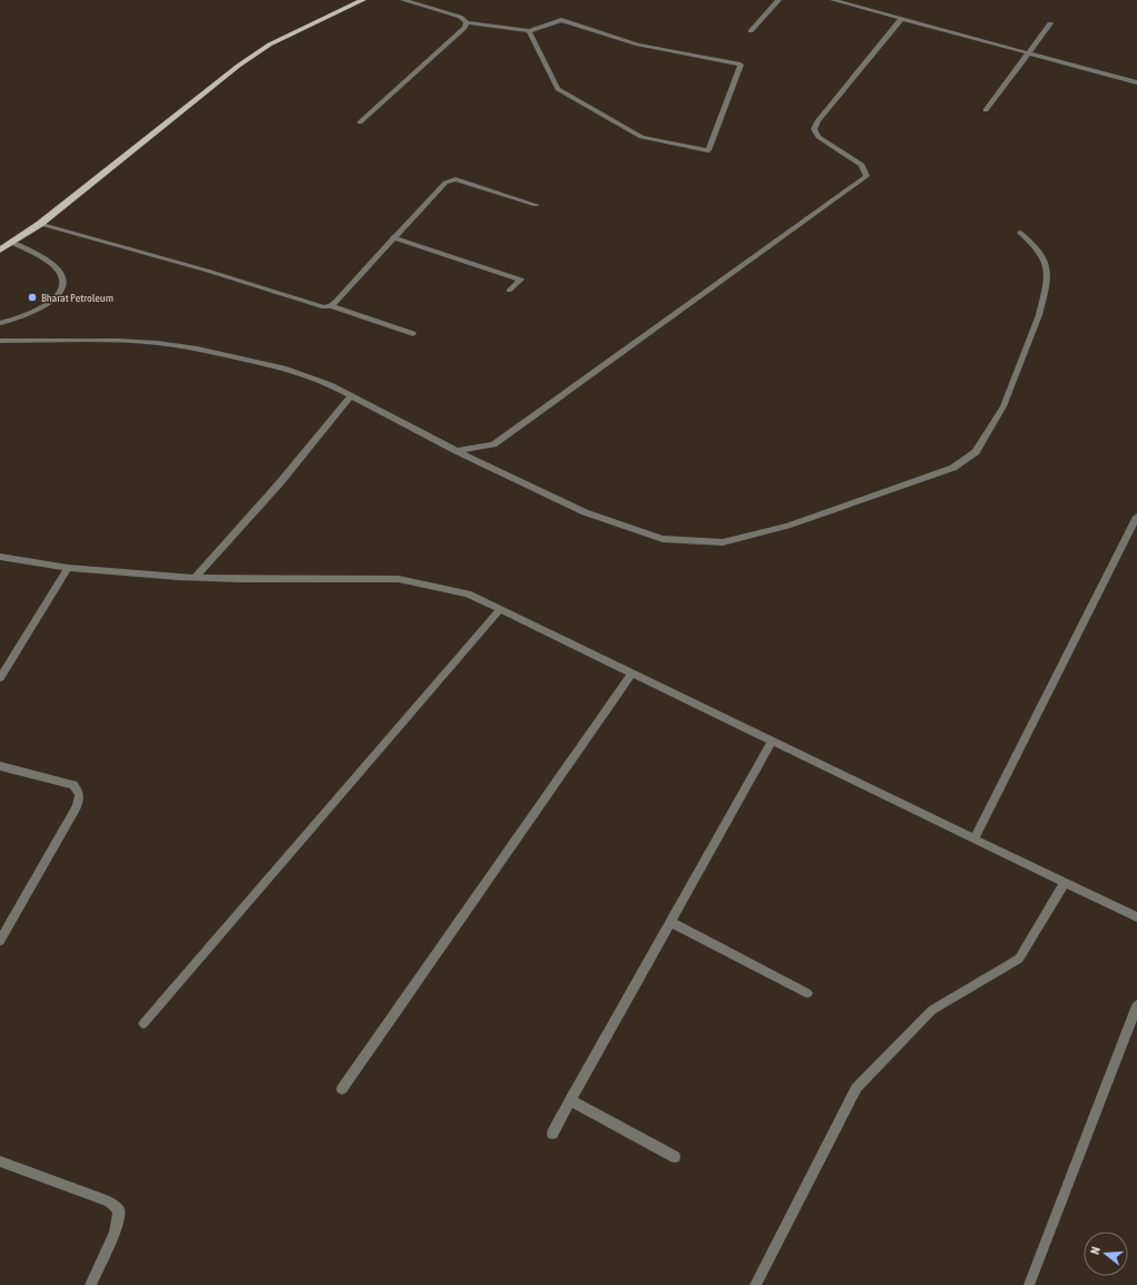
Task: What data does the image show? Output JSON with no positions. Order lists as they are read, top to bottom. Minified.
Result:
{"places":["Bharat Petroleum"],"north":"left"}
